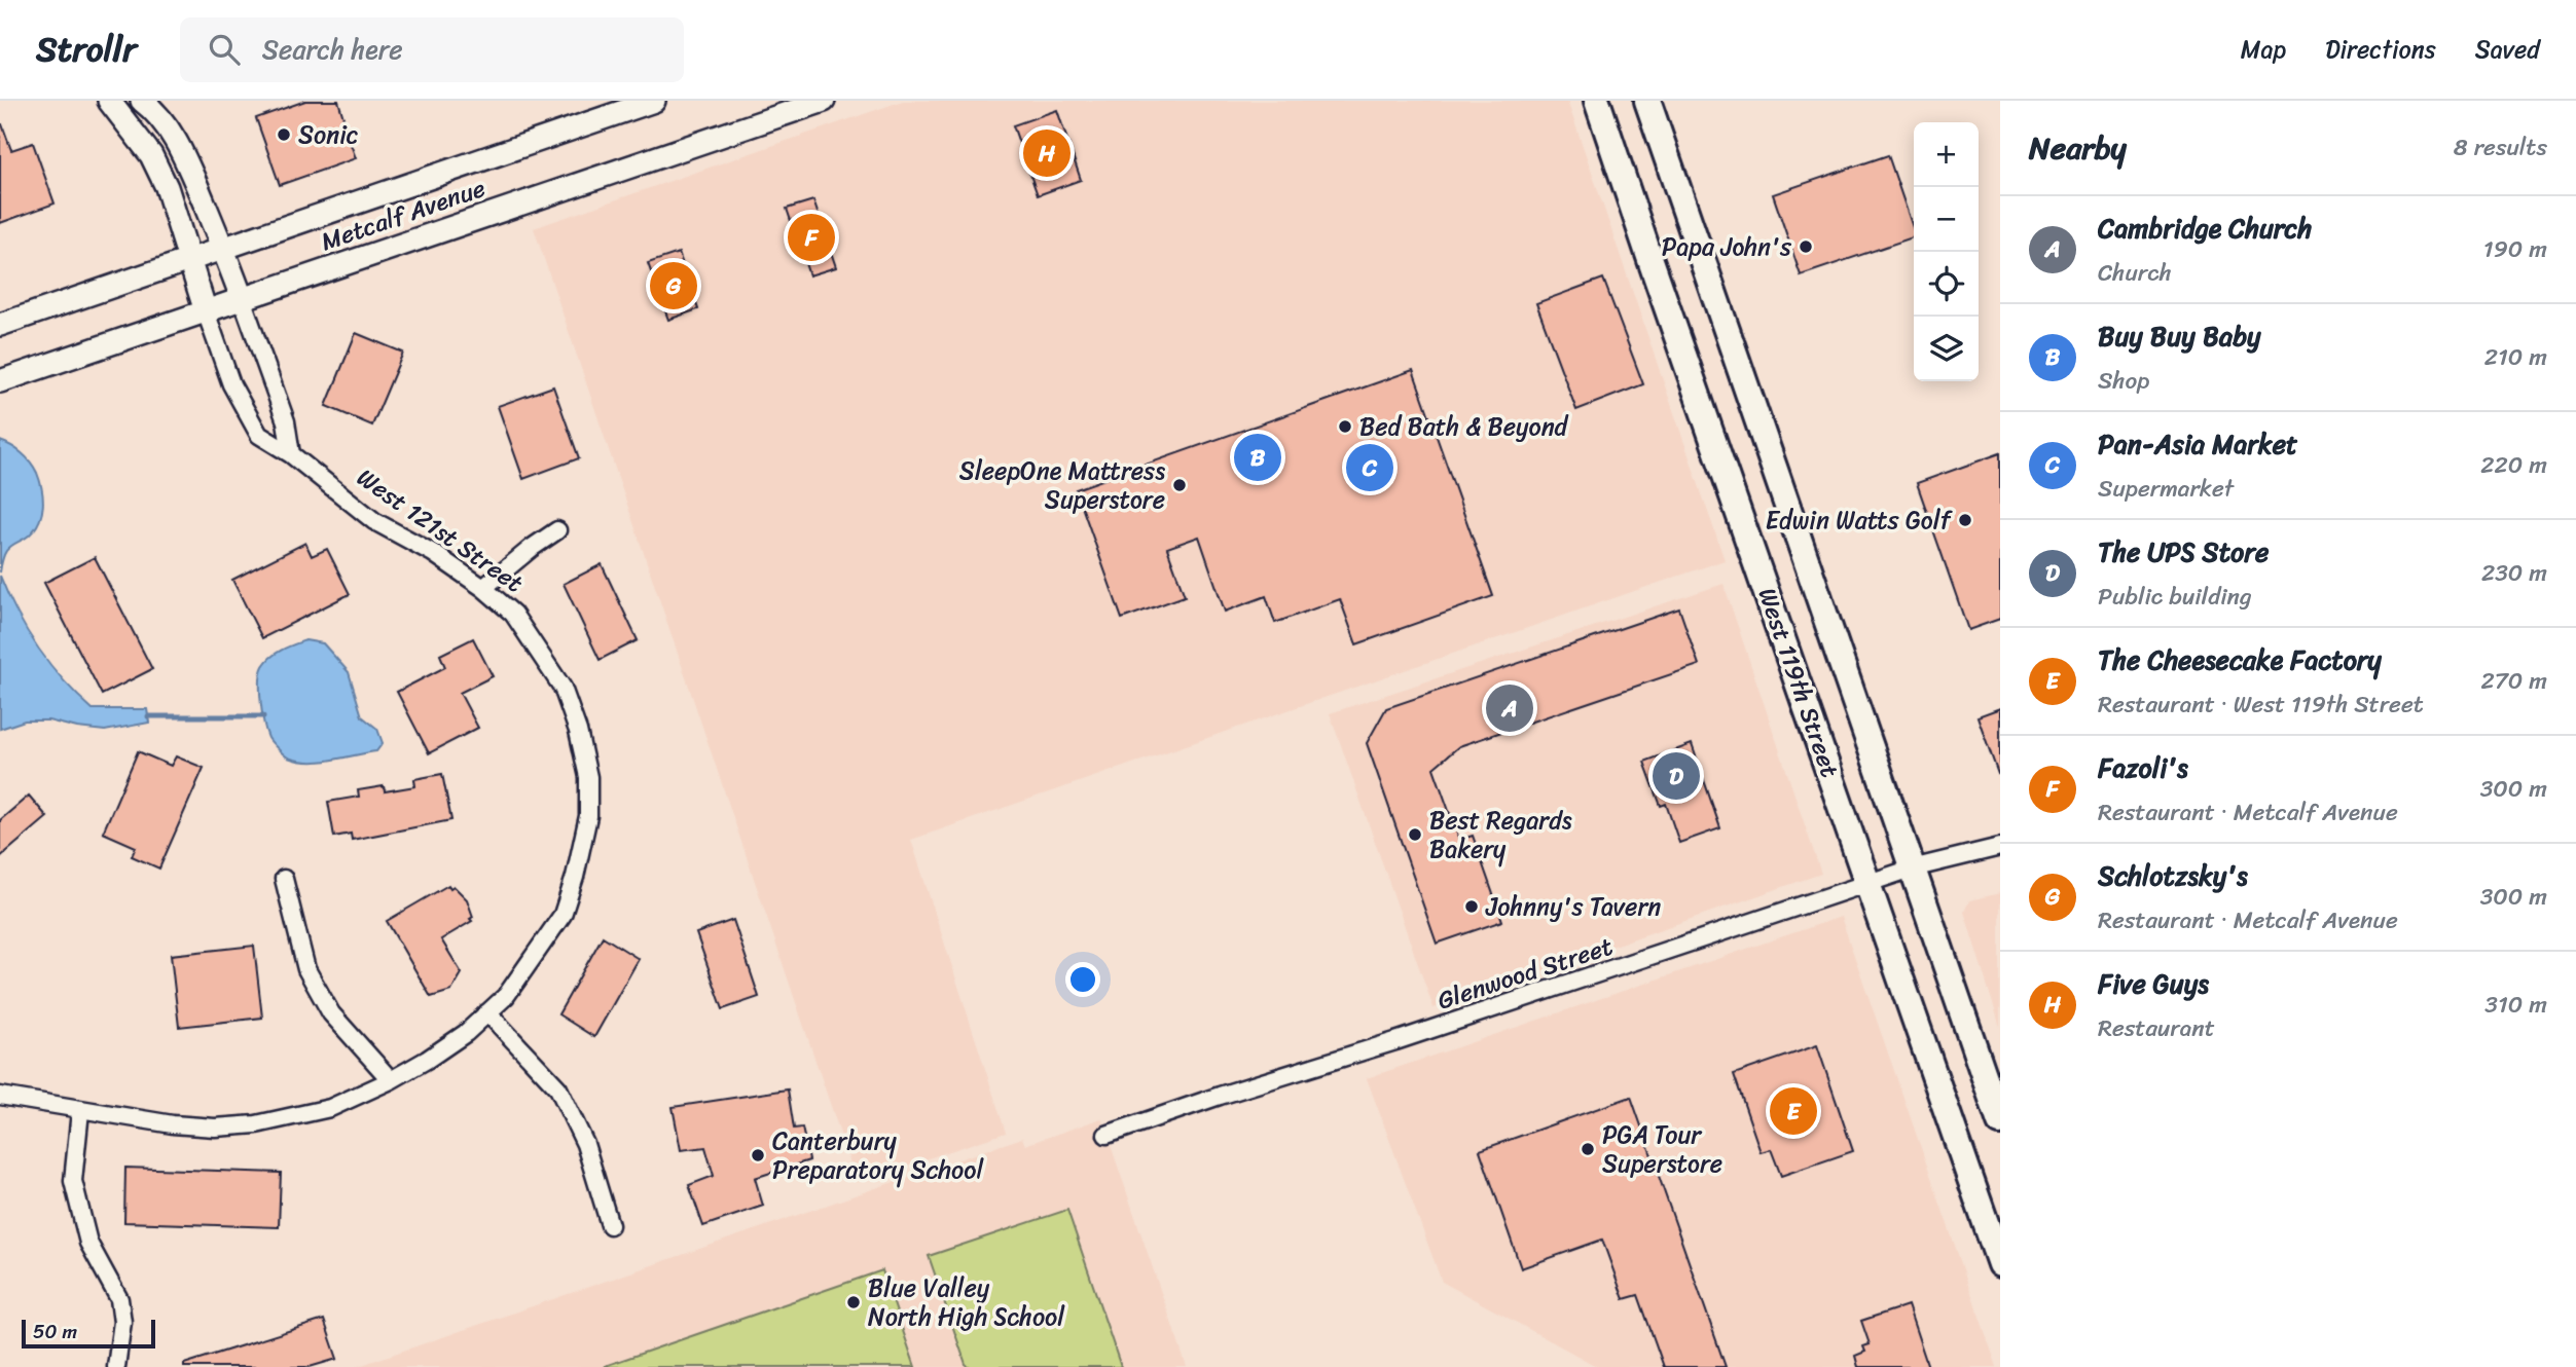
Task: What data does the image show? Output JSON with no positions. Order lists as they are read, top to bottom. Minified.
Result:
{"streets":{"main road":["Metcalf Avenue","West 121st Street","West 119th Street"],"street":["Glenwood Street"]},"crossings":[["Metcalf Avenue","West 121st Street"],["West 119th Street","Glenwood Street"]],"places":["Sonic","Papa John's","Bed Bath & Beyond","SleepOne Mattress Superstore","Edwin Watts Golf","Best Regards Bakery","Johnny's Tavern","PGA Tour Superstore","Canterbury Preparatory School","Blue Valley North High School"],"scale_bar":"50 m","page":{"header":"Strollr","search":"Search here","nav":["Map","Directions","Saved"],"heading":["Nearby","8 results"],"map_buttons":["+","−"],"pins":["H","F","G","B","C","A","D","E"],"list":[{"mark":"A","name":"Cambridge Church","note":"Church","value":"190 m"},{"mark":"B","name":"Buy Buy Baby","note":"Shop","value":"210 m"},{"mark":"C","name":"Pan-Asia Market","note":"Supermarket","value":"220 m"},{"mark":"D","name":"The UPS Store","note":"Public building","value":"230 m"},{"mark":"E","name":"The Cheesecake Factory","note":"Restaurant · West 119th Street","value":"270 m"},{"mark":"F","name":"Fazoli's","note":"Restaurant · Metcalf Avenue","value":"300 m"},{"mark":"G","name":"Schlotzsky's","note":"Restaurant · Metcalf Avenue","value":"300 m"},{"mark":"H","name":"Five Guys","note":"Restaurant","value":"310 m"}],"scale":"50 m"}}
